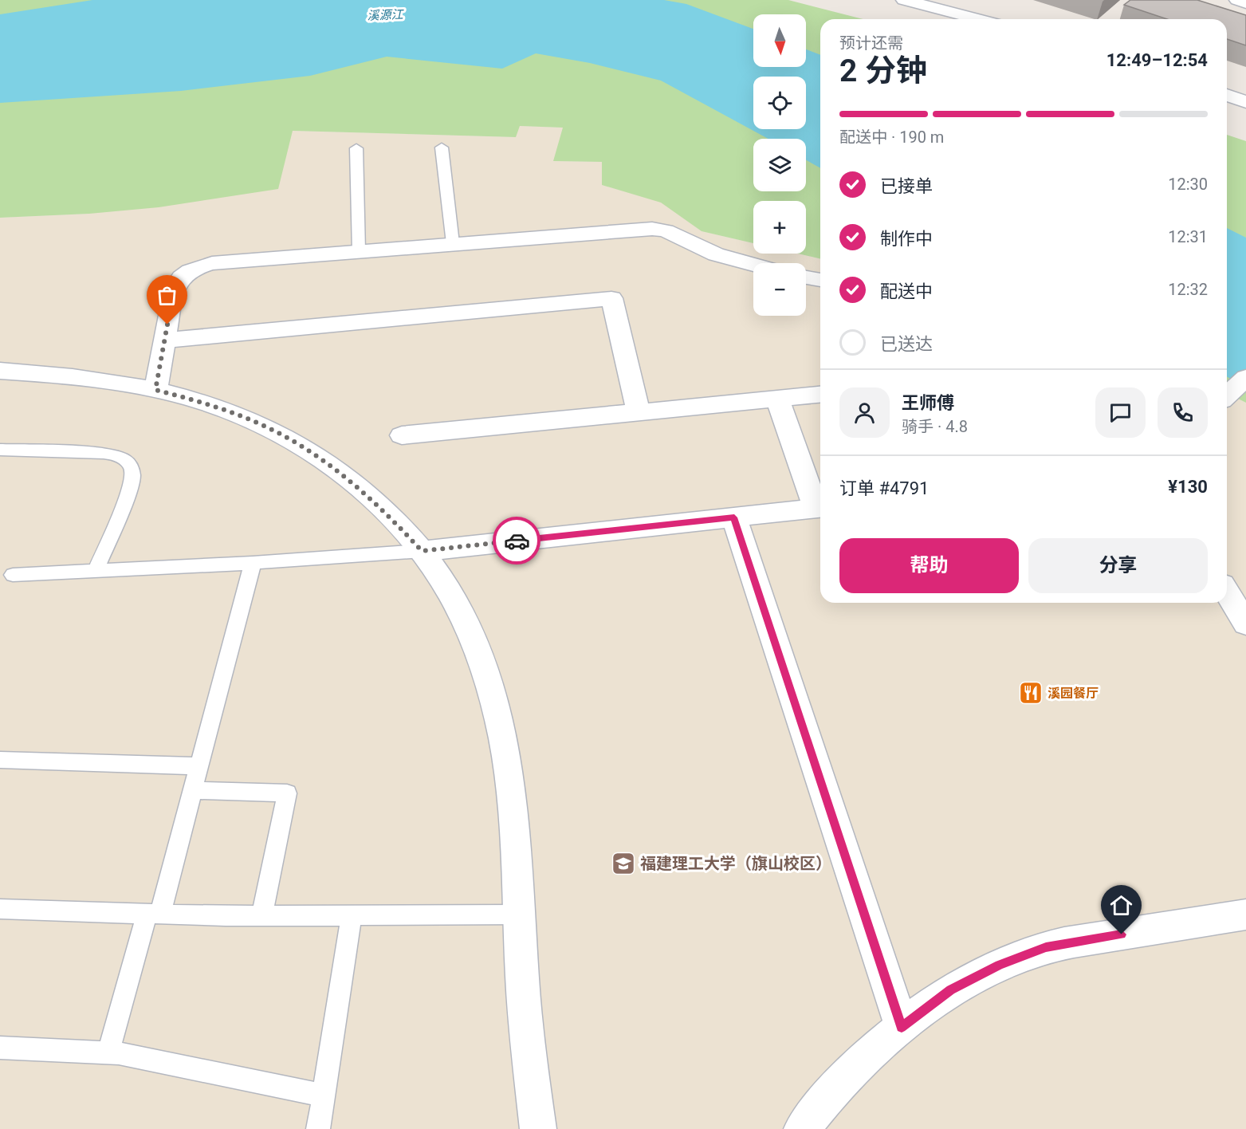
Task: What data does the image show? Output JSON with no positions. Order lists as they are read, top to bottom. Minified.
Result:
{"water":["溪源江"],"places":{"restaurant":["溪园餐厅"],"school or university":["福建理工大学（旗山校区）"]},"north":"bottom","page":{"map_buttons":["+","−"],"heading":["2 分钟","预计还需","12:49–12:54"],"panel":["王师傅","骑手 · 4.8","订单 #4791","¥130"],"bar":"配送中 · 190 m","list":[["已接单","12:30"],["制作中","12:31"],["配送中","12:32"],"已送达"],"buttons":["帮助","分享"]}}
